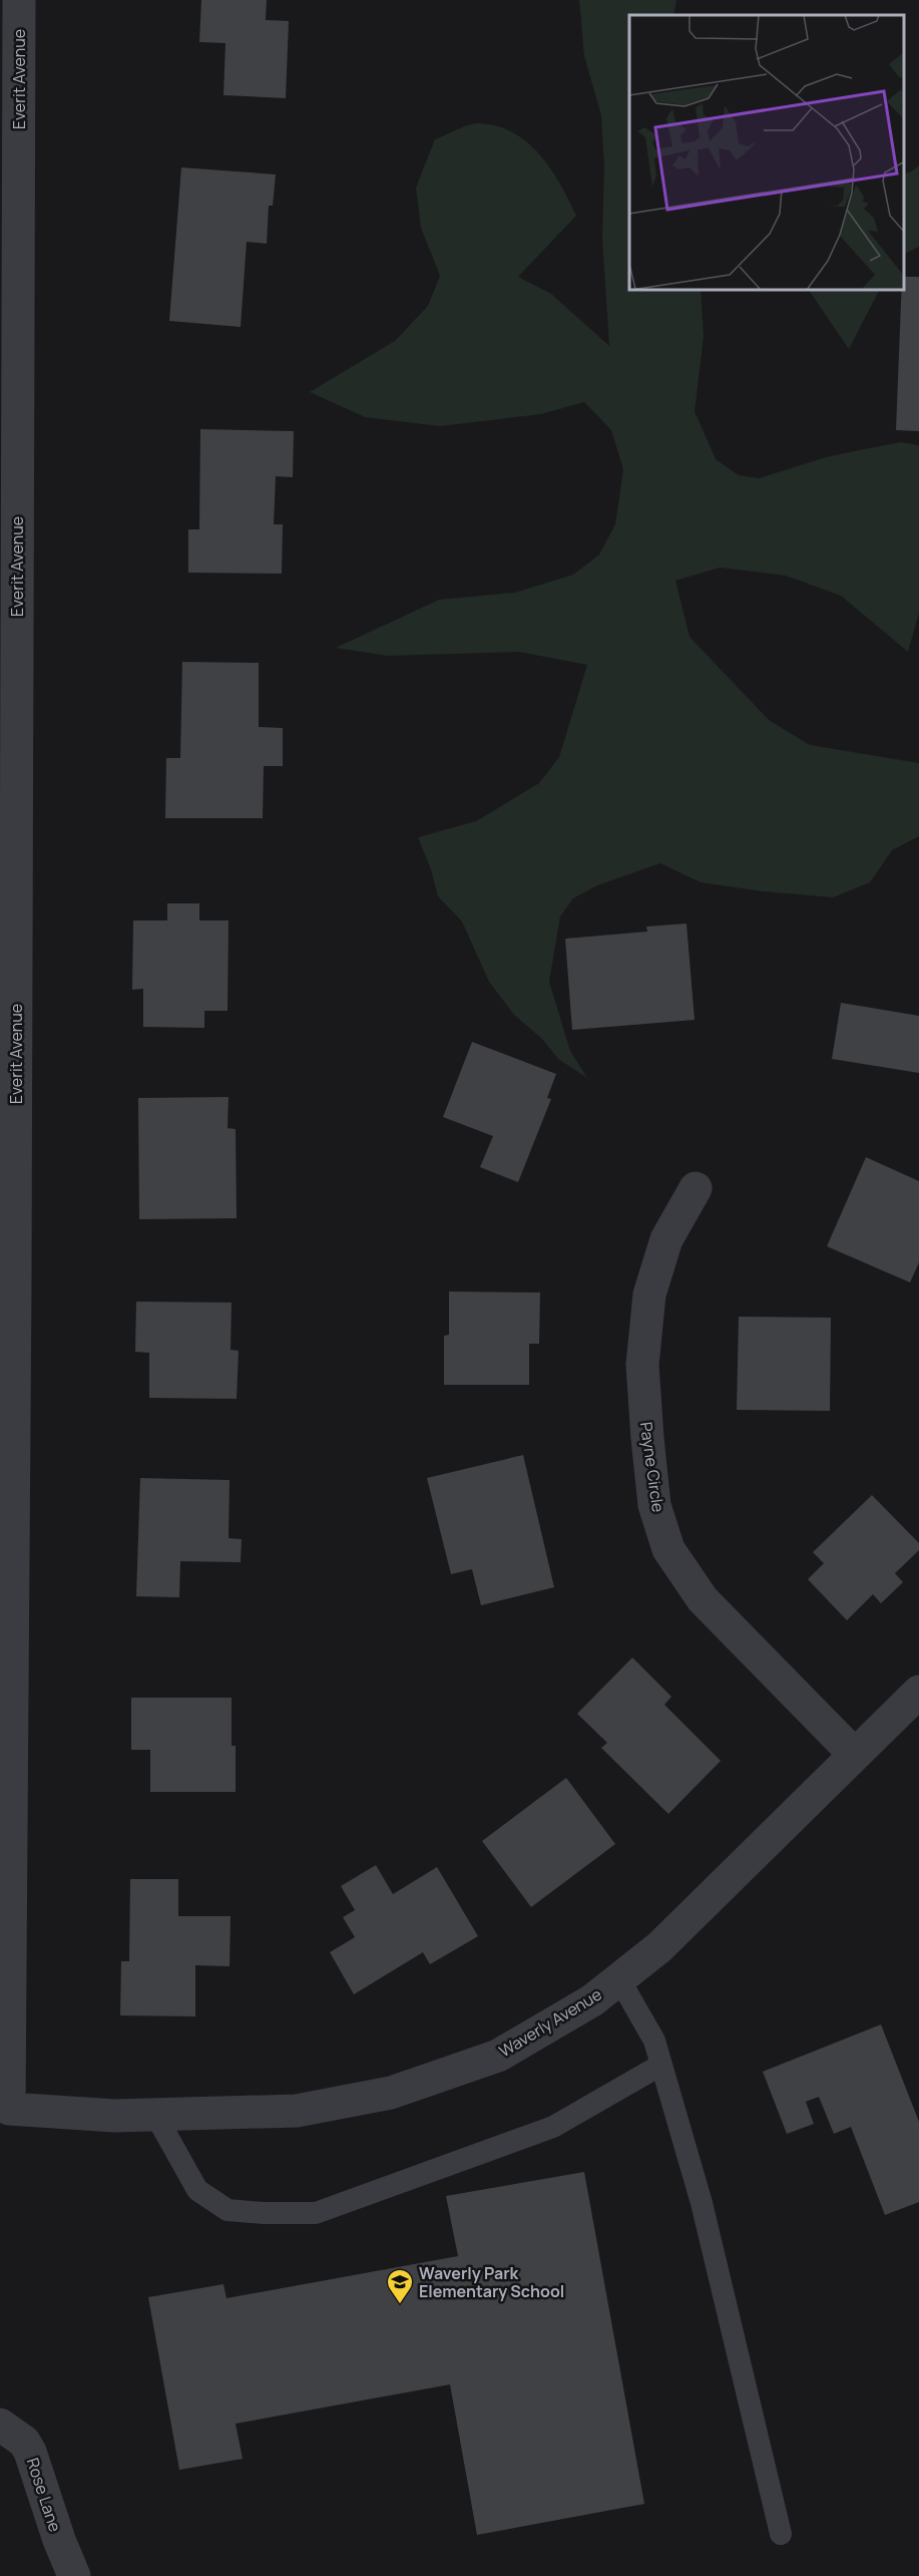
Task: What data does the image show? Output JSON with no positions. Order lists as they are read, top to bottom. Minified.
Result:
{"streets":{"street":["Everit Avenue","Payne Circle","Waverly Avenue","Rose Lane"]},"crossings":[["Everit Avenue","Waverly Avenue"],["Payne Circle","Waverly Avenue"]],"places":{"school or university":["Waverly Park Elementary School"]}}
